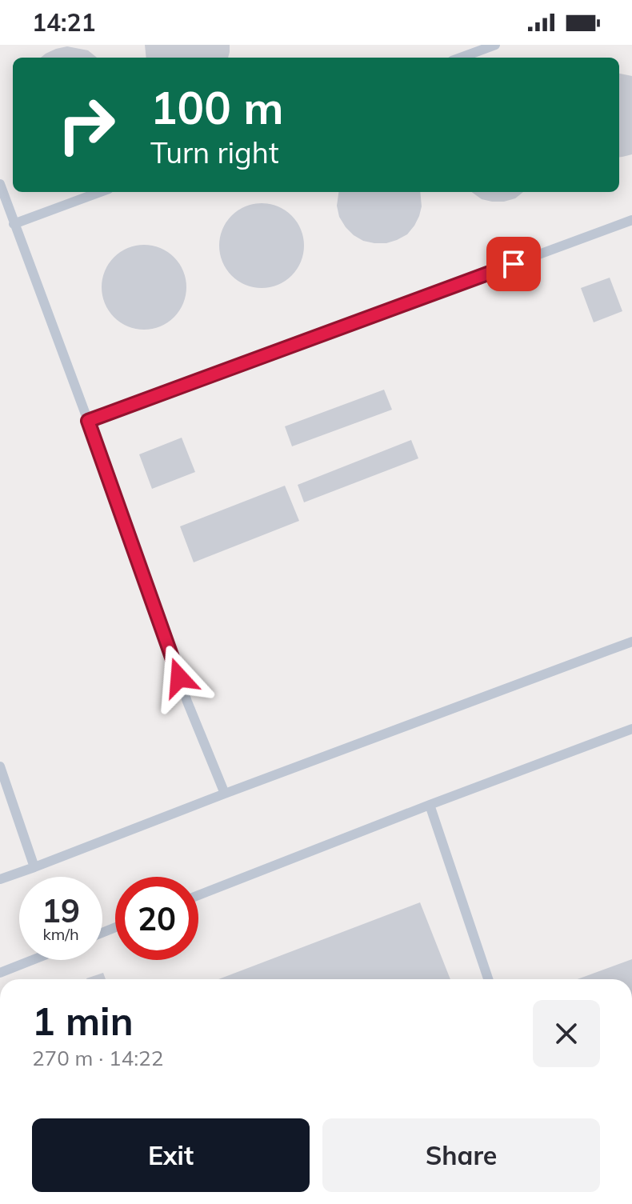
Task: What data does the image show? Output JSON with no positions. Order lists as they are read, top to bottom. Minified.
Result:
{"page":{"status":"14:21","turn":["100 m","Turn right"],"speed":"19 km/h","limit":"20","heading":["1 min","270 m · 14:22"],"buttons":["Exit","Share"]}}
